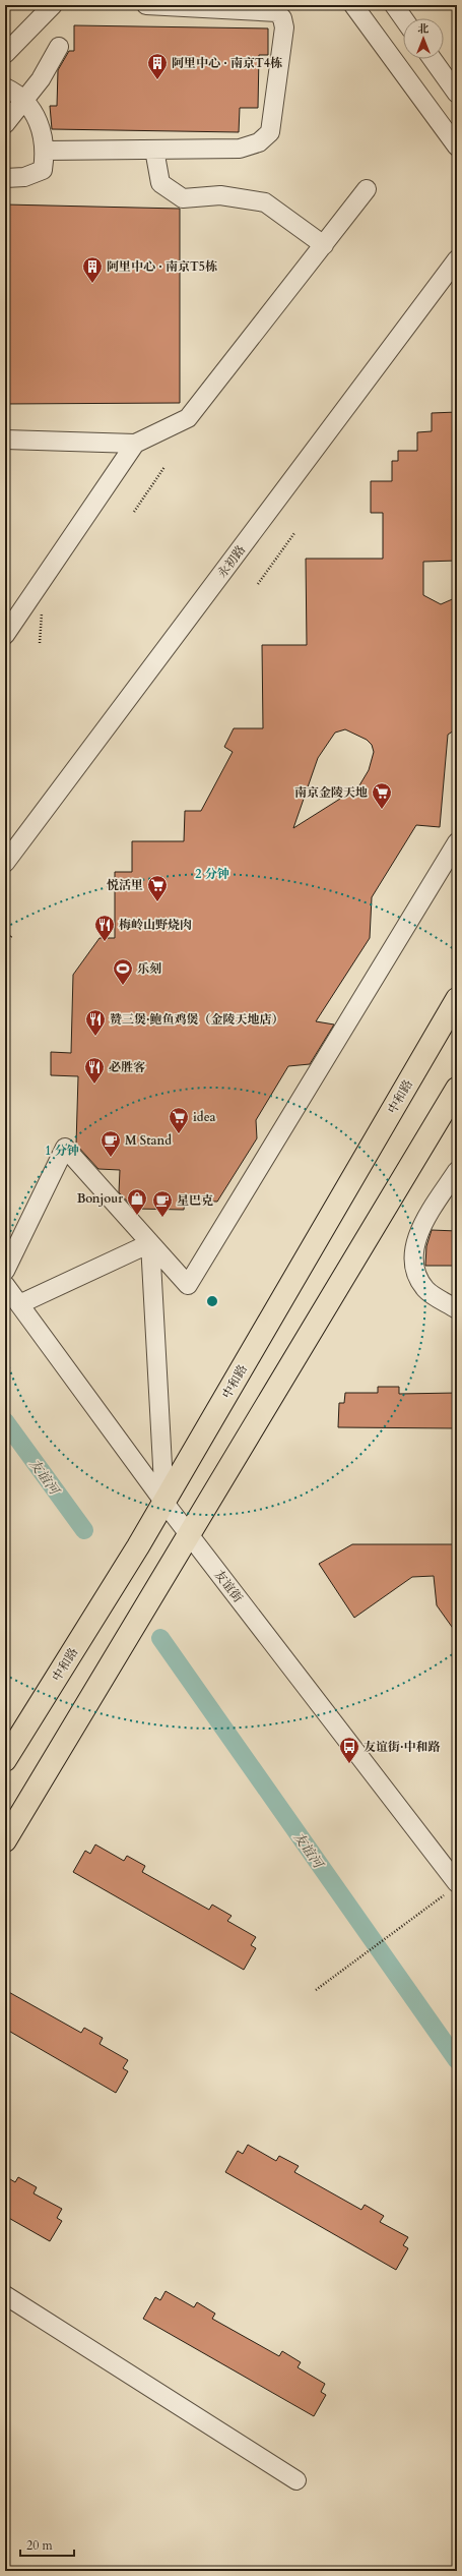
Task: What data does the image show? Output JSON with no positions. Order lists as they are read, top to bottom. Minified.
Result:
{"streets":{"main road":["中和路"],"street":["永初路","友谊街"]},"crossings":[["中和路","友谊街"]],"water":["友谊河"],"places":{"building":["阿里中心 · 南京T4栋","阿里中心 · 南京T5栋"],"supermarket":["南京金陵天地","悦活里","idea"],"restaurant":["梅岭山野烧肉","赞三煲·鲍鱼鸡煲（金陵天地店）","必胜客"],"sports":["乐刻"],"cafe":["M Stand","星巴克"],"shop":["Bonjour"],"bus stop":["友谊街·中和路"]},"scale_bar":"20 m","north":"top","rings":["2 分钟","1 分钟"]}
